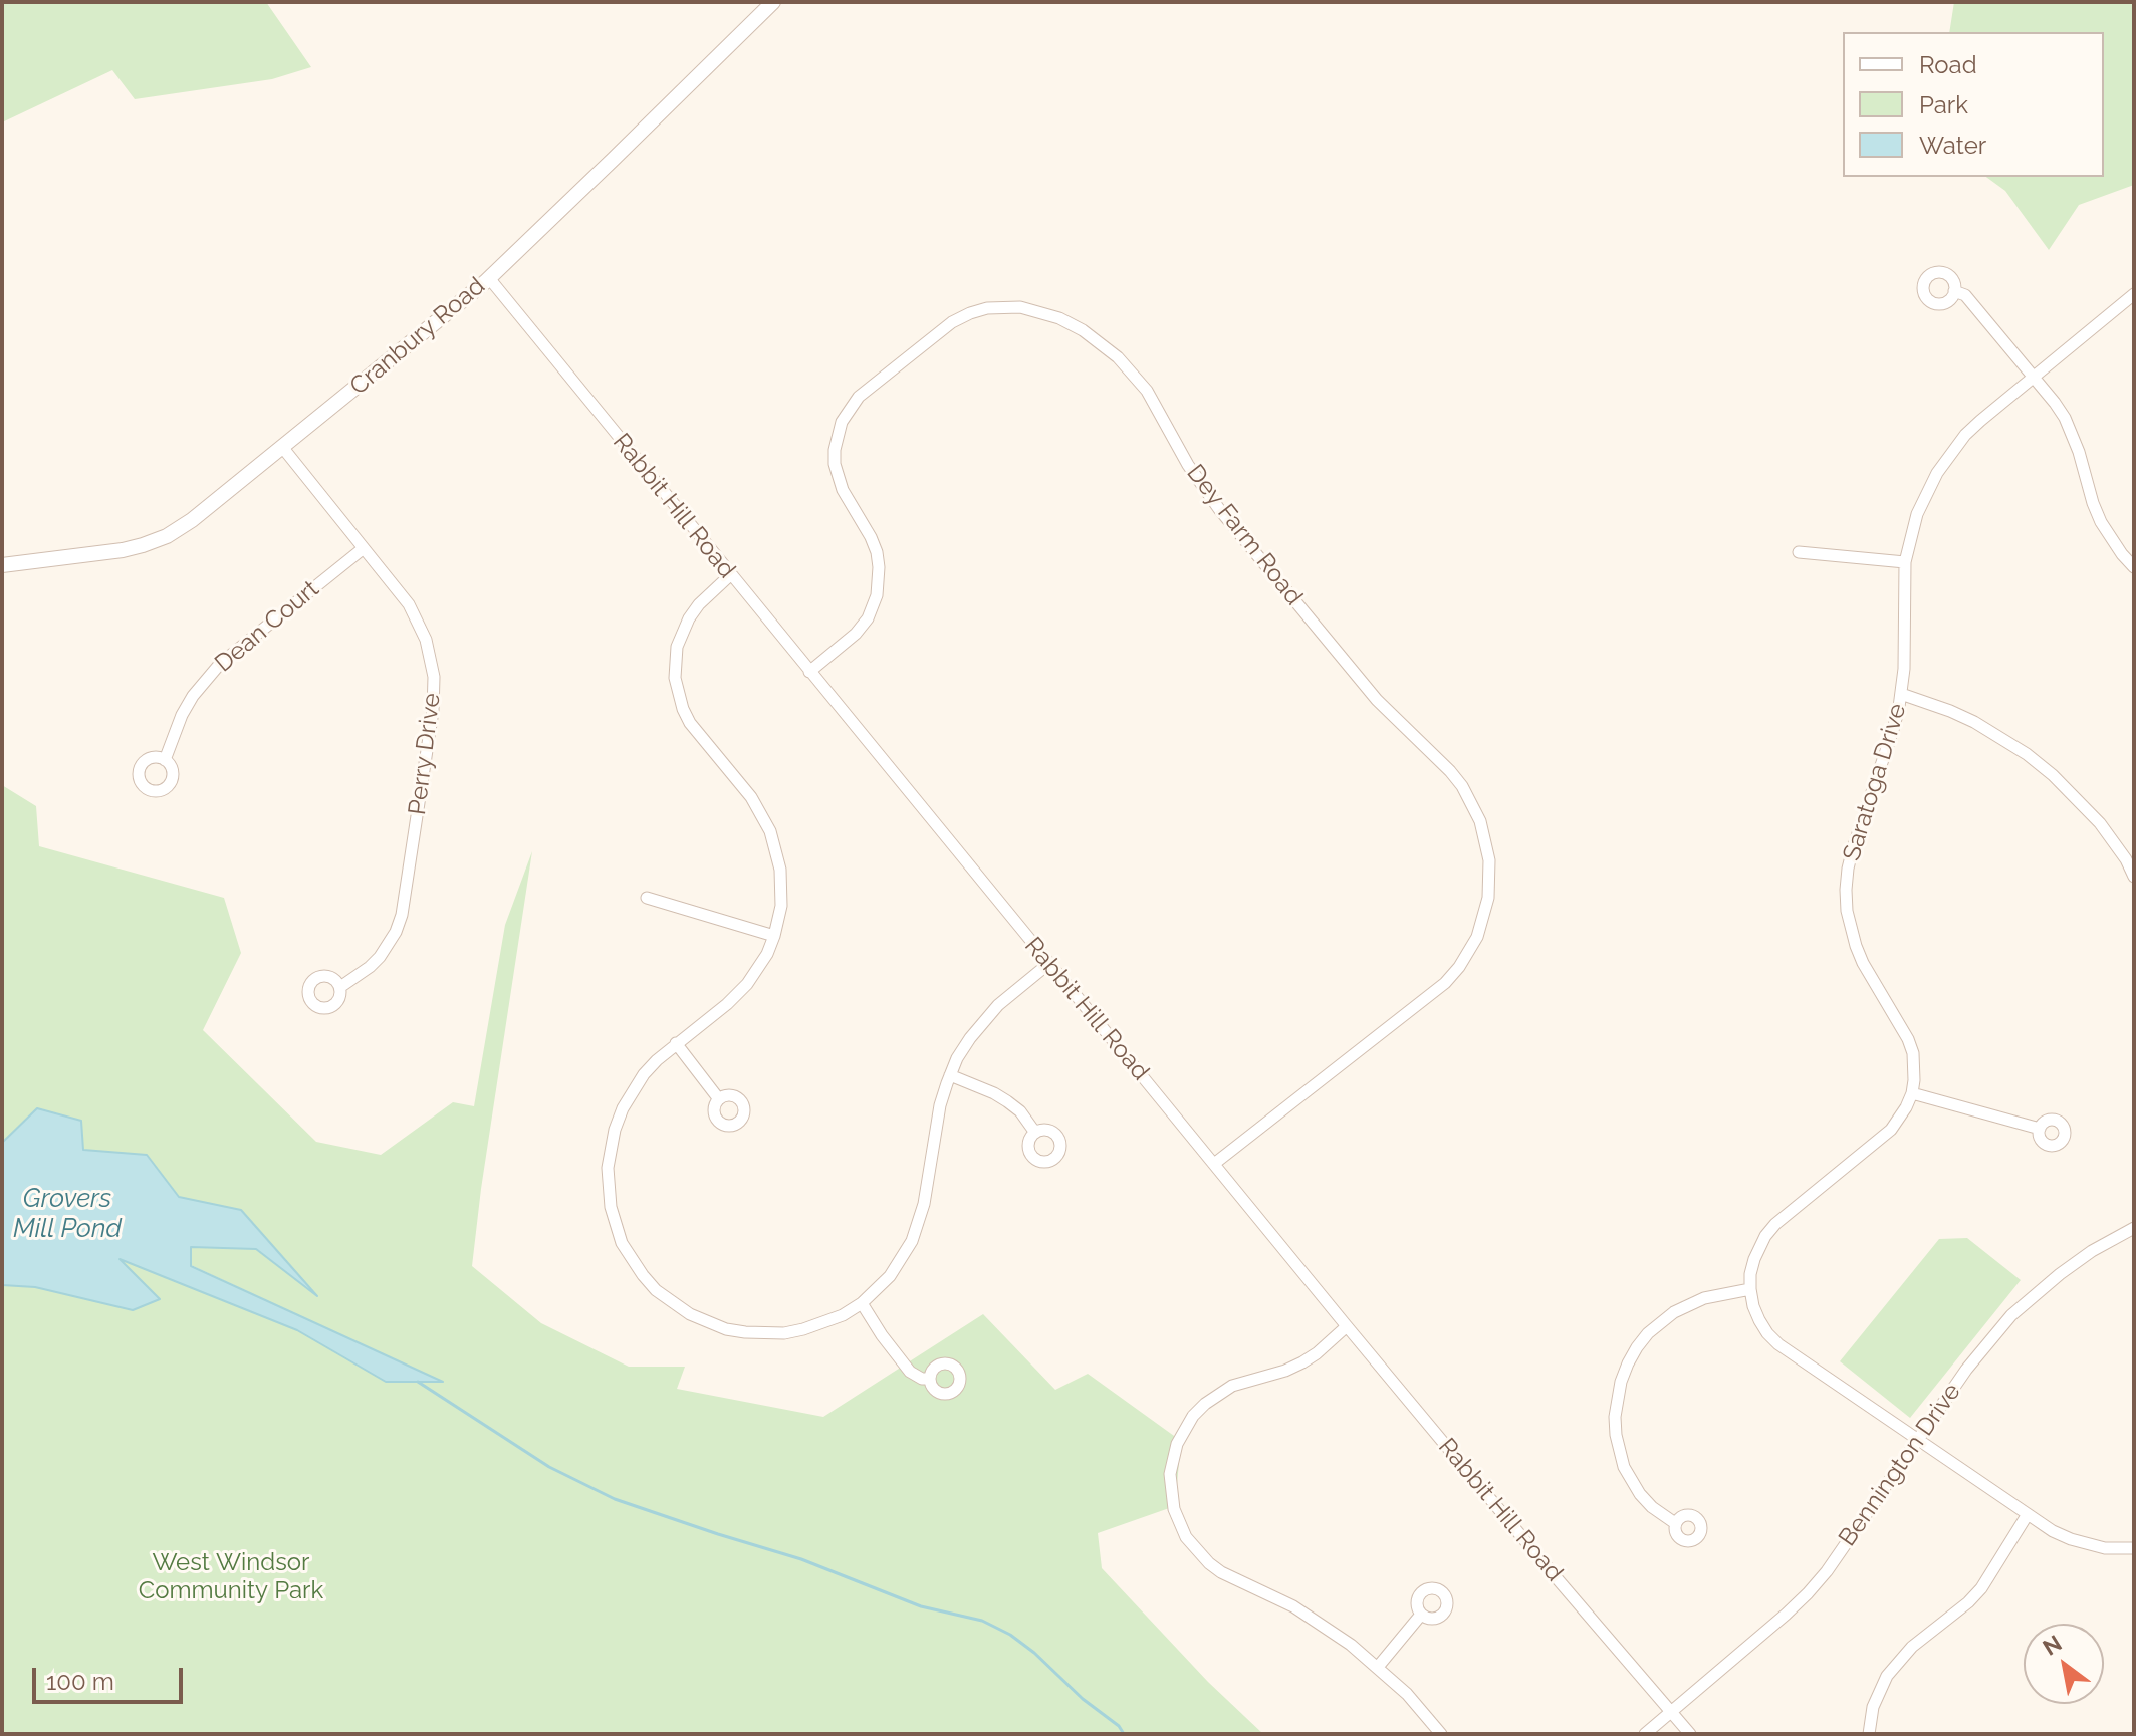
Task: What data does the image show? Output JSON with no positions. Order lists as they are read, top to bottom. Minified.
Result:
{"streets":{"street":["Cranbury Road","Rabbit Hill Road","Dey Farm Road","Dean Court","Perry Drive","Saratoga Drive","Bennington Drive"]},"crossings":[["Cranbury Road","Rabbit Hill Road"],["Cranbury Road","Perry Drive"],["Rabbit Hill Road","Dey Farm Road"],["Rabbit Hill Road","Bennington Drive"],["Dean Court","Perry Drive"]],"water":["Grovers Mill Pond"],"parks":["West Windsor Community Park"],"legend":["Road","Park","Water"],"scale_bar":"100 m","north":"top left"}
